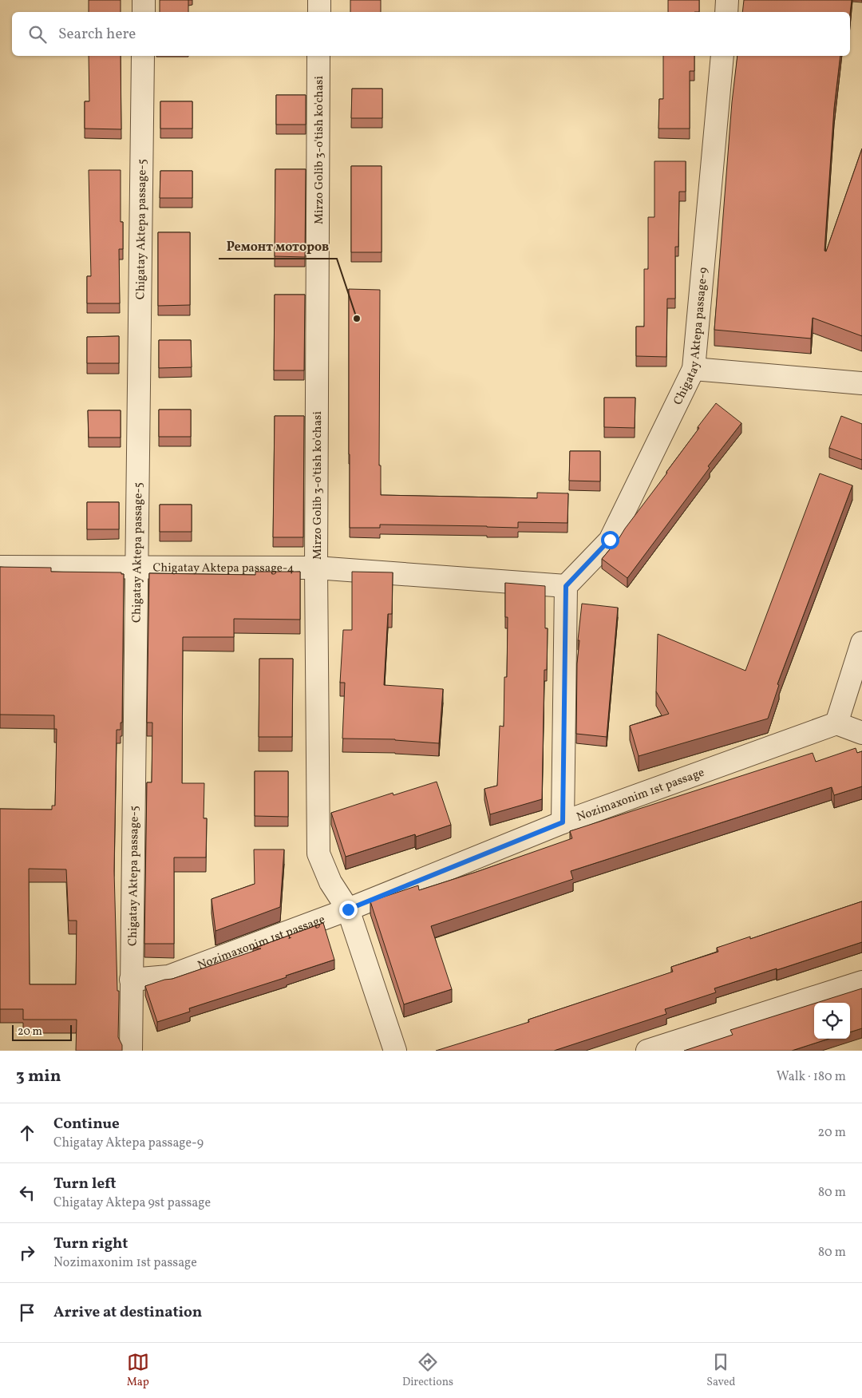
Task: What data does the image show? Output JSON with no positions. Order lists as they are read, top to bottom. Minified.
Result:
{"streets":{"street":["Mirzo Golib 3-o'tish ko'chasi","Chigatay Aktepa passage-5","Chigatay Aktepa passage-9","Chigatay Aktepa passage-4","Nozimaxonim 1st passage"]},"crossings":[["Mirzo Golib 3-o'tish ko'chasi","Chigatay Aktepa passage-4"],["Mirzo Golib 3-o'tish ko'chasi","Nozimaxonim 1st passage"],["Chigatay Aktepa passage-5","Chigatay Aktepa passage-4"],["Chigatay Aktepa passage-5","Nozimaxonim 1st passage"],["Chigatay Aktepa passage-9","Chigatay Aktepa passage-4"]],"places":["Ремонт моторов"],"scale_bar":"20 m","page":{"search":"Search here","scale":"20 m","heading":["3 min","Walk · 180 m"],"list":[["Continue","Chigatay Aktepa passage-9","20 m"],["Turn left","Chigatay Aktepa 9st passage","80 m"],["Turn right","Nozimaxonim 1st passage","80 m"],"Arrive at destination"],"nav":["Map","Directions","Saved"]}}
